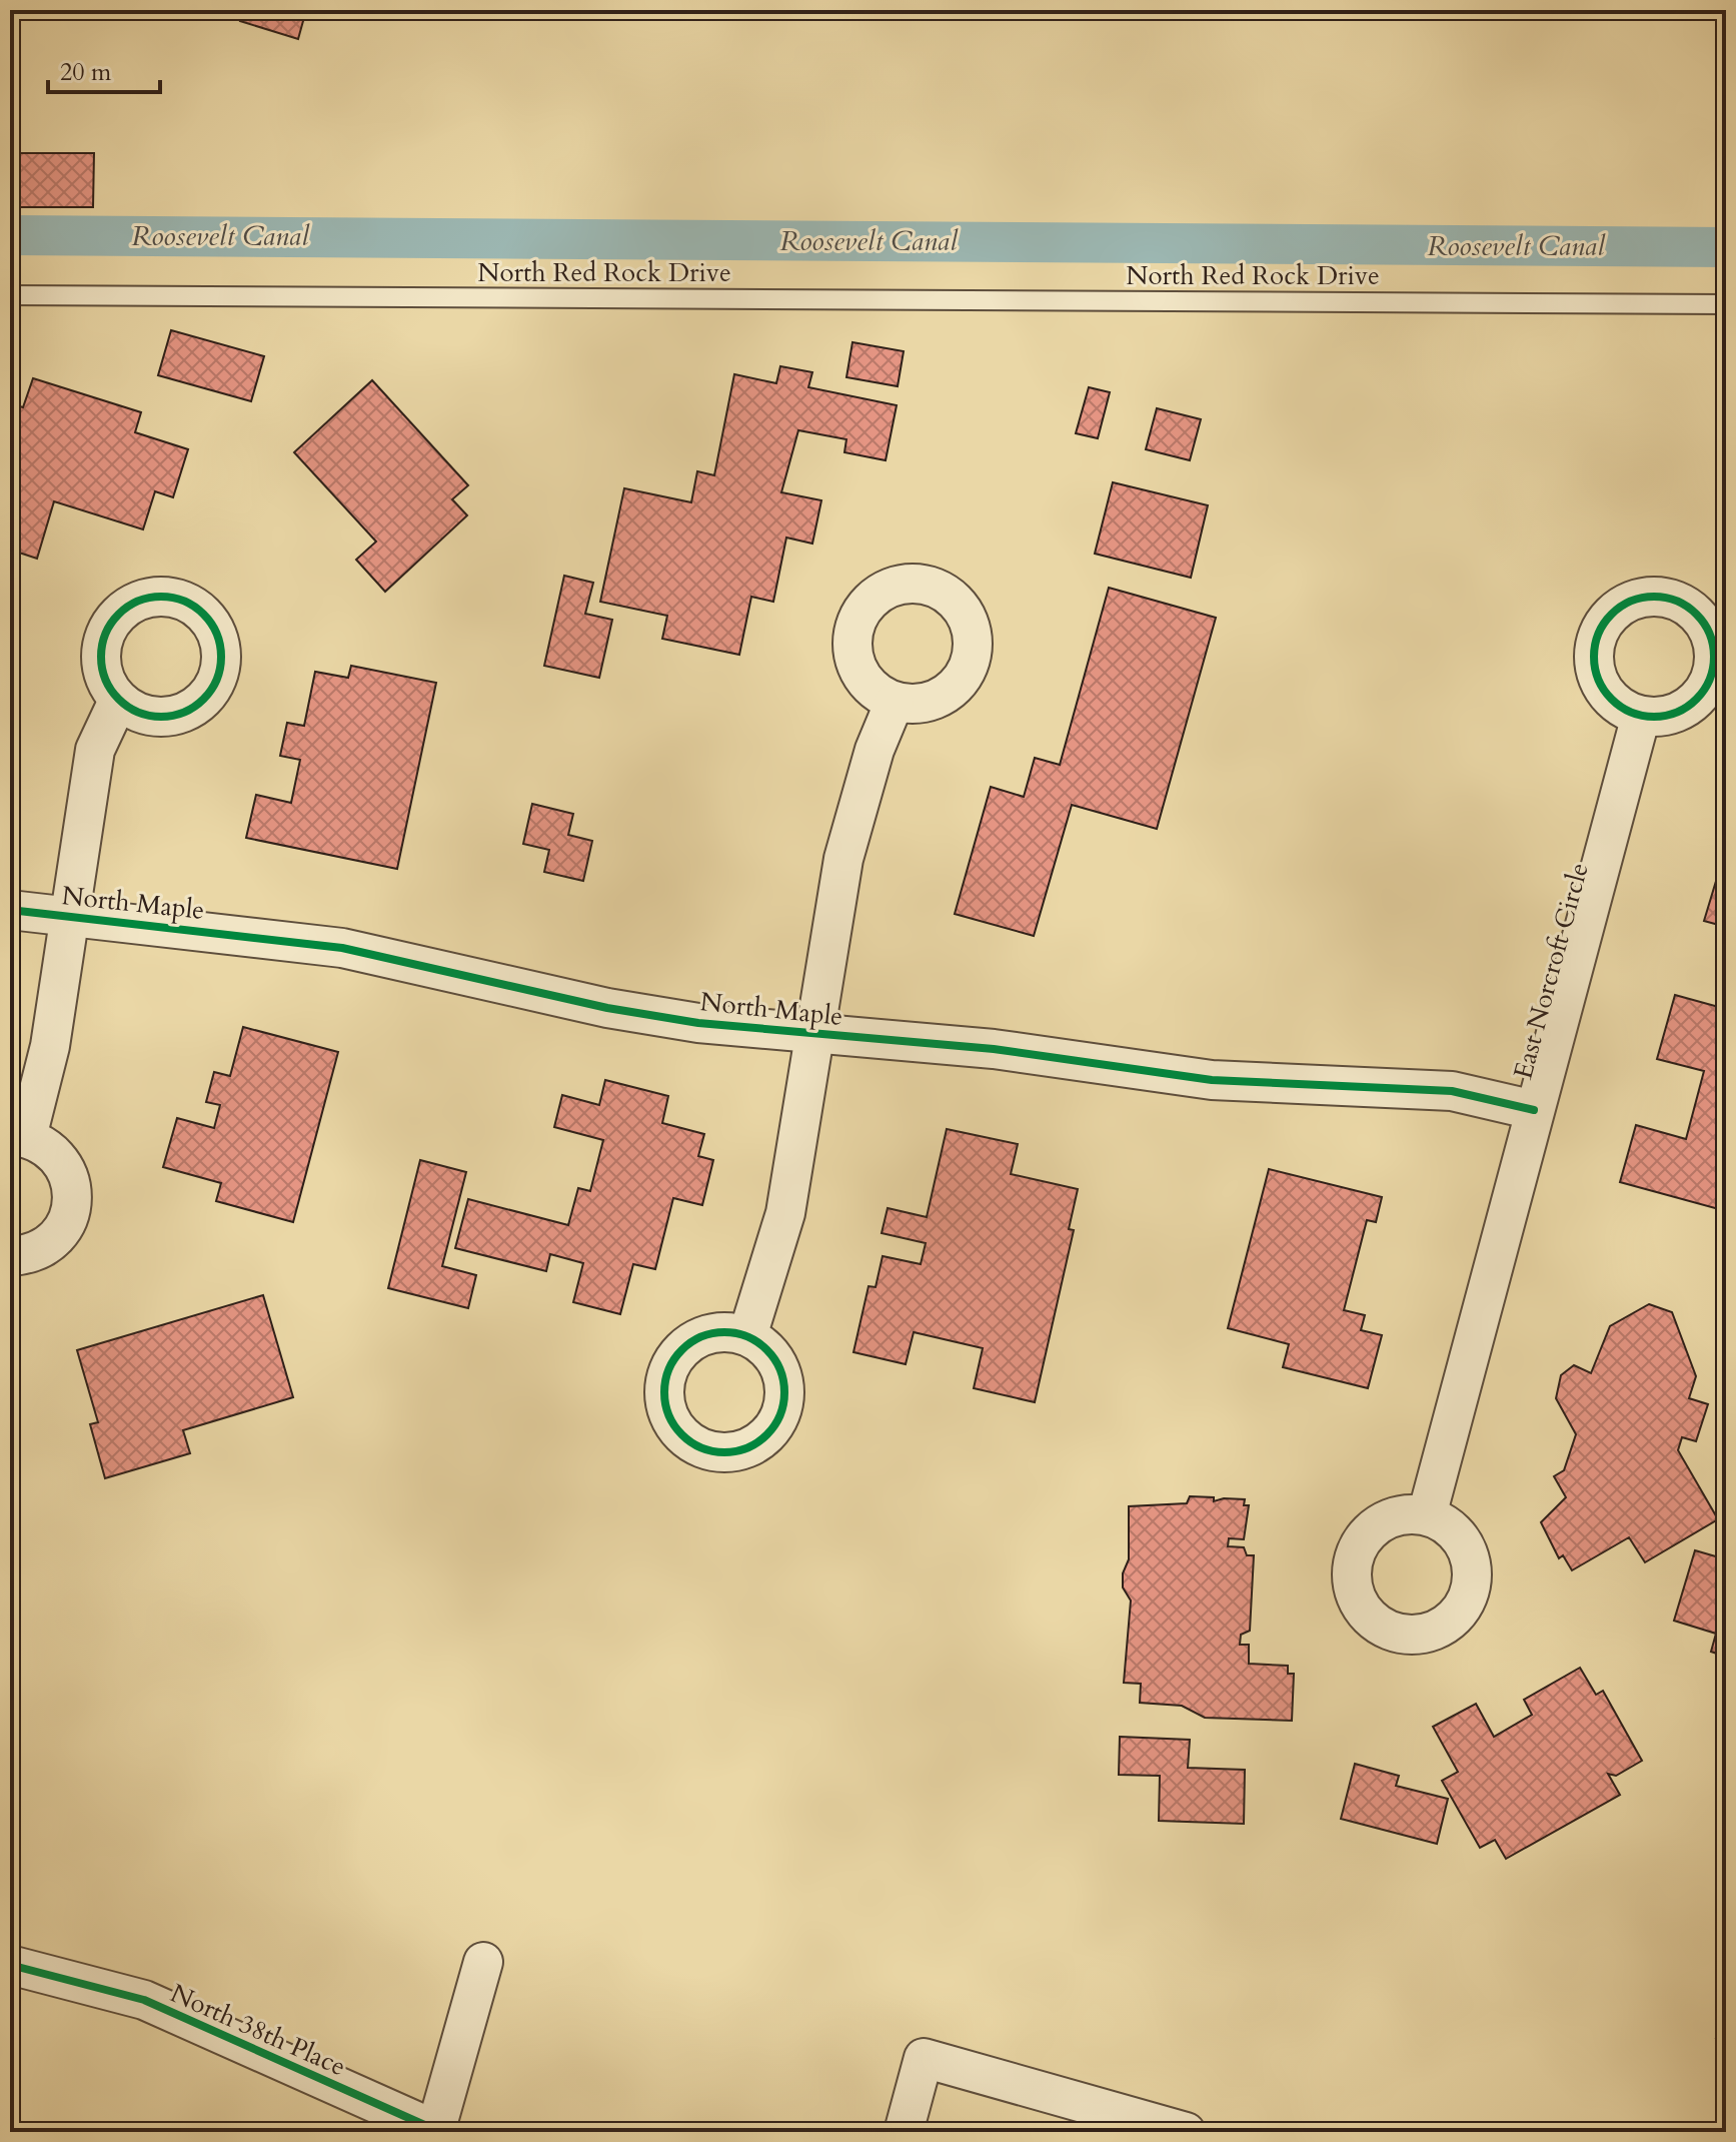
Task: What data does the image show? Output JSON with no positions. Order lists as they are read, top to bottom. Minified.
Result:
{"streets":{"street":["North Maple","East Norcroft Circle","North 38th Place"],"lane":["North Red Rock Drive"]},"crossings":[["North Maple","East Norcroft Circle"]],"water":["Roosevelt Canal"],"scale_bar":"20 m"}
